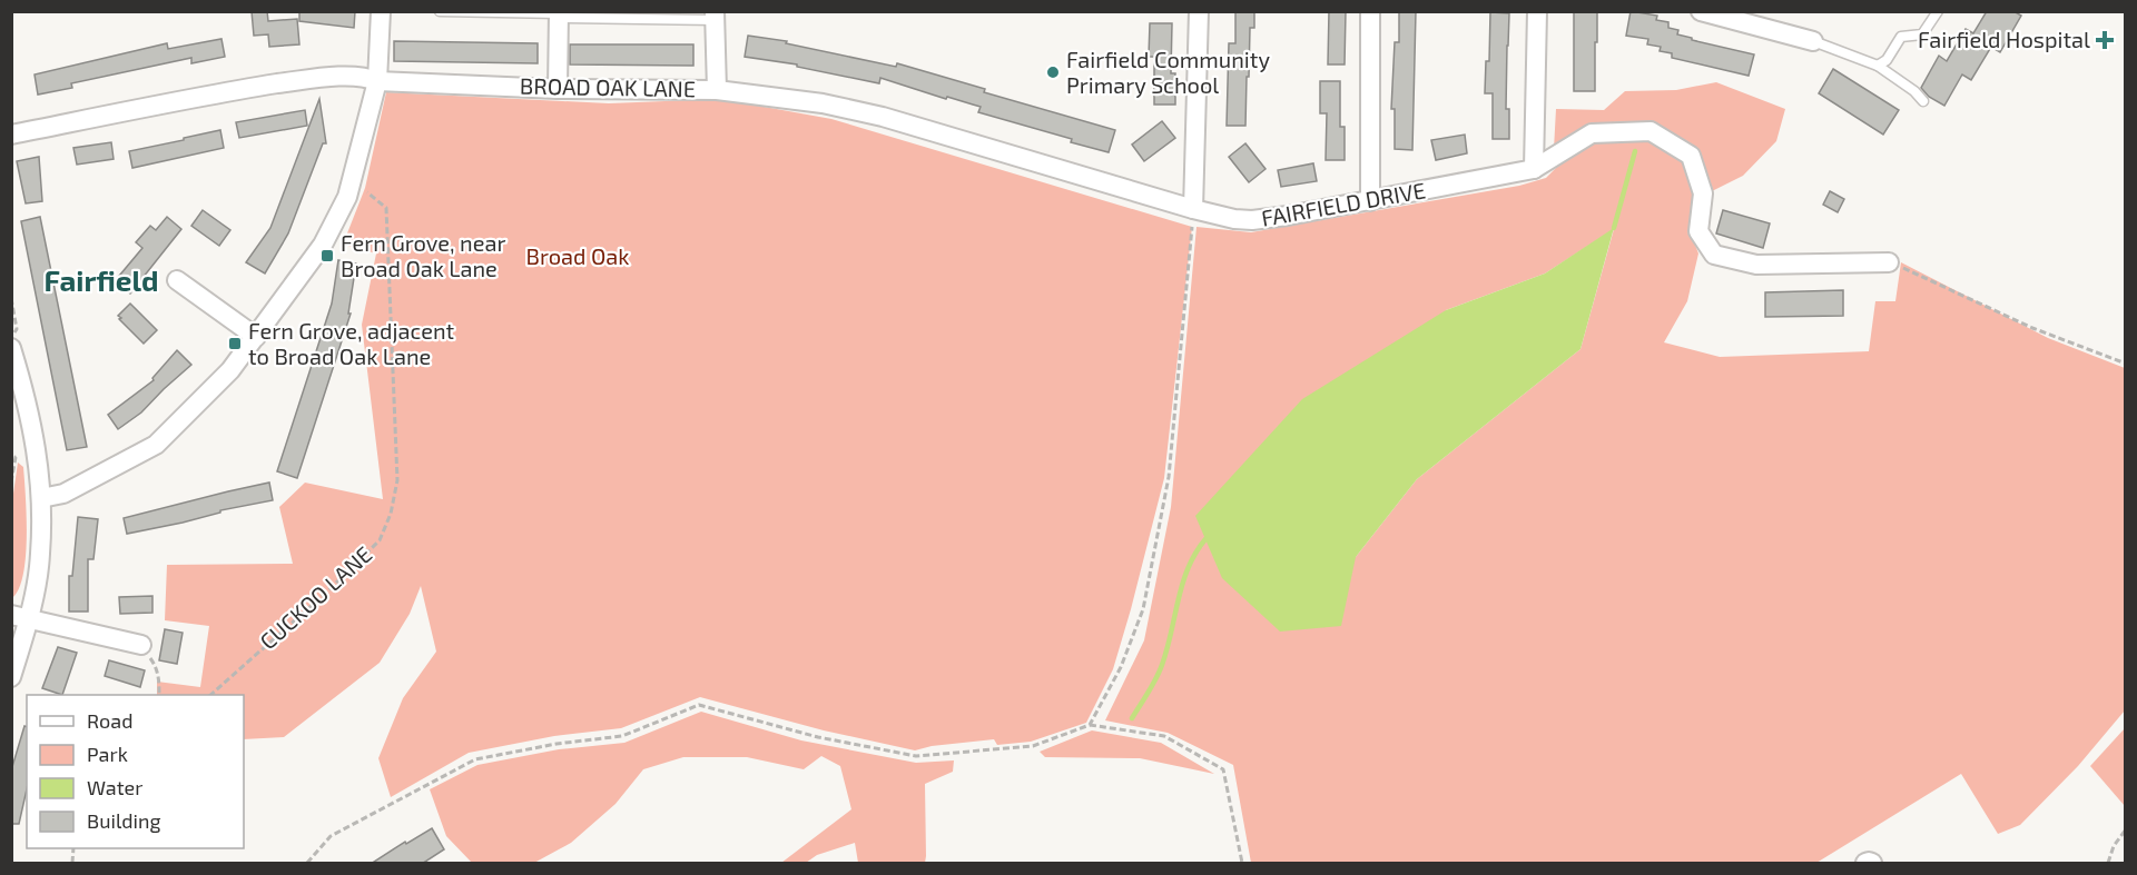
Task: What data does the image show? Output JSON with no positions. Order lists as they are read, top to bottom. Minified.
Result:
{"streets":{"street":["BROAD OAK LANE","FAIRFIELD DRIVE"],"path":["CUCKOO LANE"]},"crossings":[["BROAD OAK LANE","FAIRFIELD DRIVE"]],"districts":["Fairfield"],"parks":["Broad Oak"],"places":{"health":["Fairfield Hospital"],"other":["Fairfield Community Primary School"],"transit":["Fern Grove, near Broad Oak Lane","Fern Grove, adjacent to Broad Oak Lane"]},"legend":["Road","Park","Water","Building"]}
